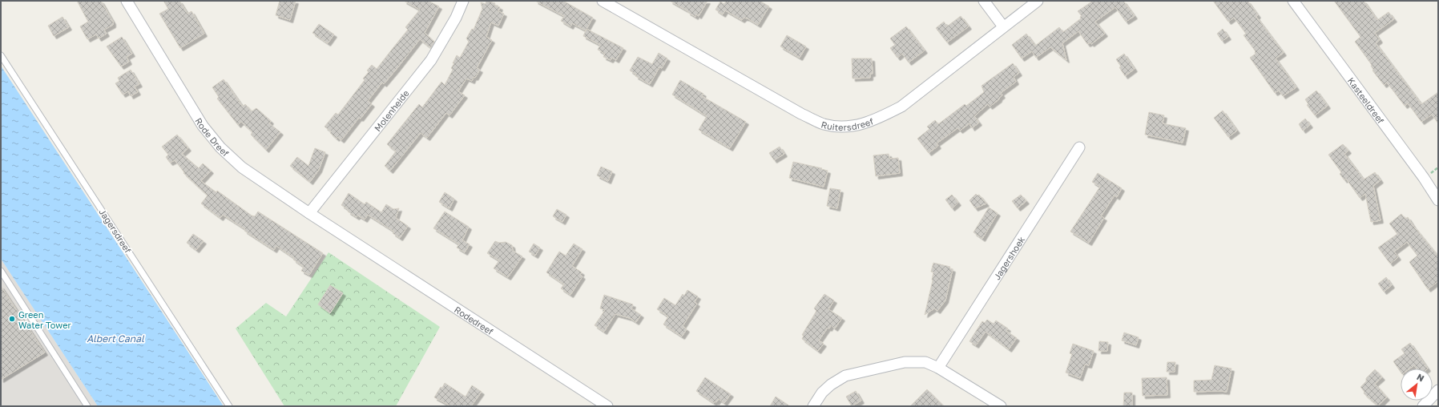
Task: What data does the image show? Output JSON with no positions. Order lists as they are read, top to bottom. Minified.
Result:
{"streets":{"street":["Kasteeldreef","Molenheide","Ruitersdreef","Rode Dreef","Jagershoek","Rodedreef"],"lane":["Jagersdreef"]},"crossings":[["Molenheide","Rode Dreef"],["Rode Dreef","Rodedreef"]],"water":["Albert Canal"],"places":["Green Water Tower"],"north":"top right"}
